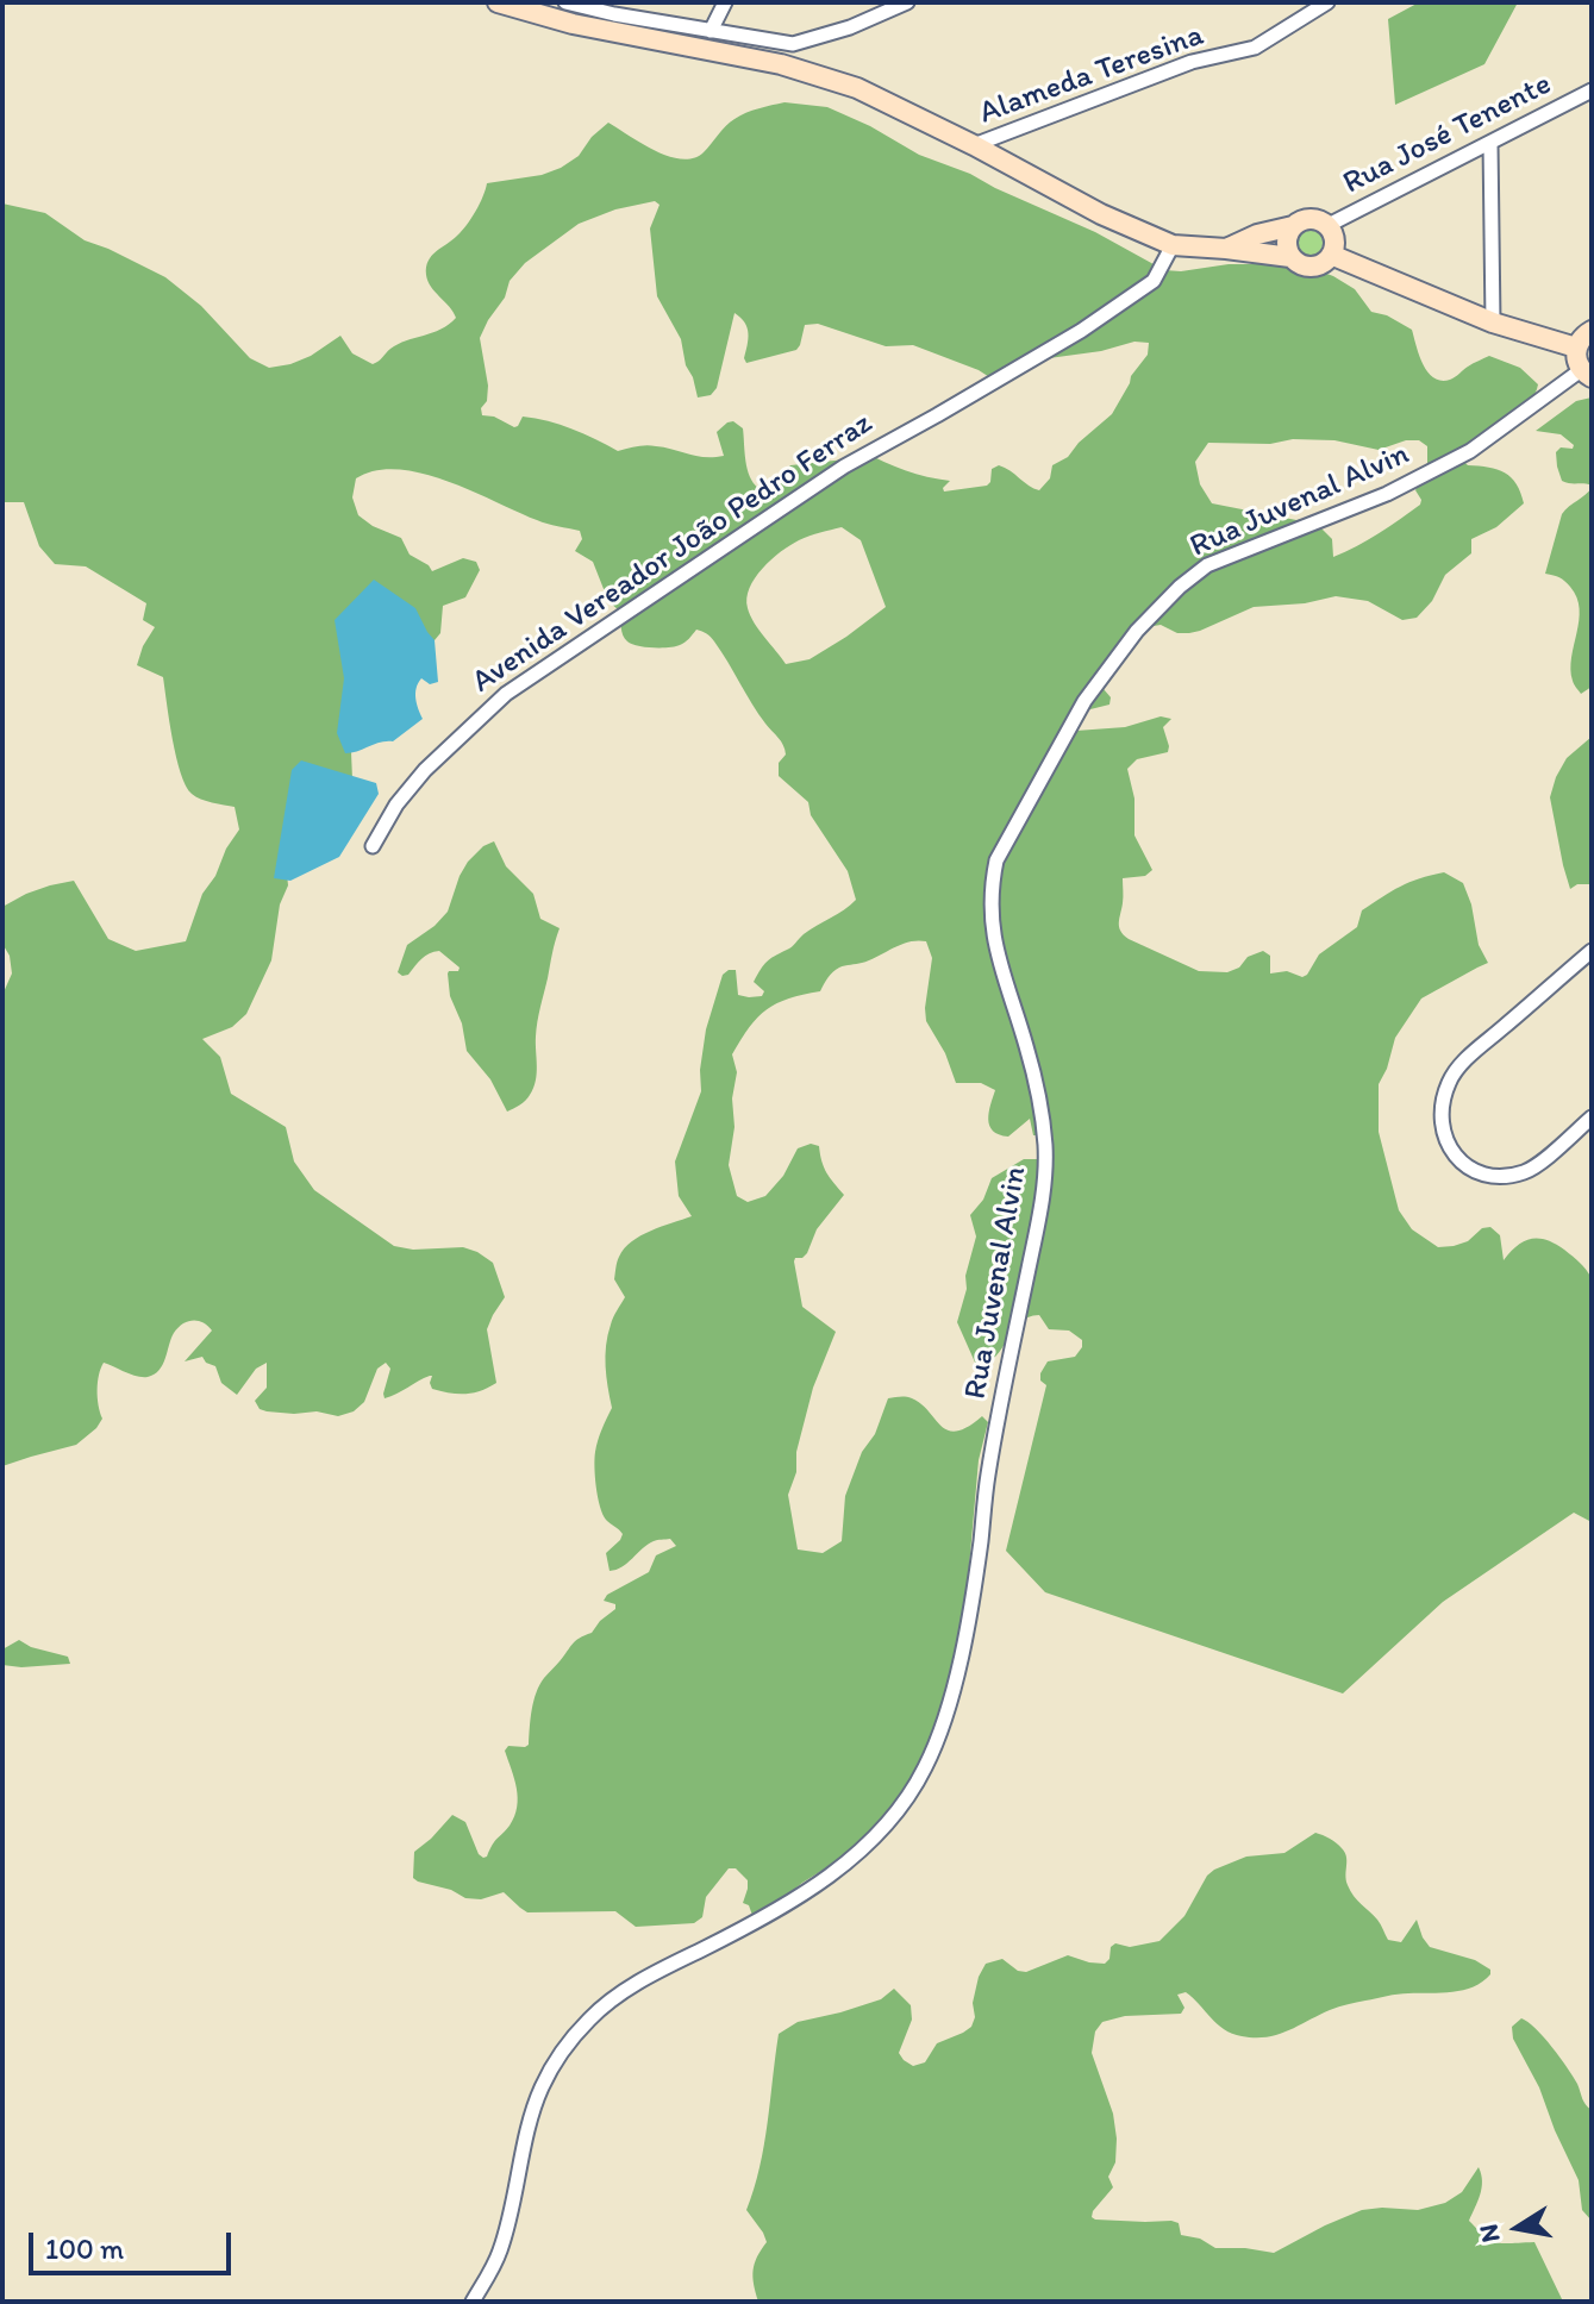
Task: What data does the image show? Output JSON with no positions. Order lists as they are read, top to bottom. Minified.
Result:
{"streets":{"street":["Alameda Teresina","Rua José Tenente","Rua Juvenal Alvin","Avenida Vereador João Pedro Ferraz"]},"scale_bar":"100 m","north":"left"}
